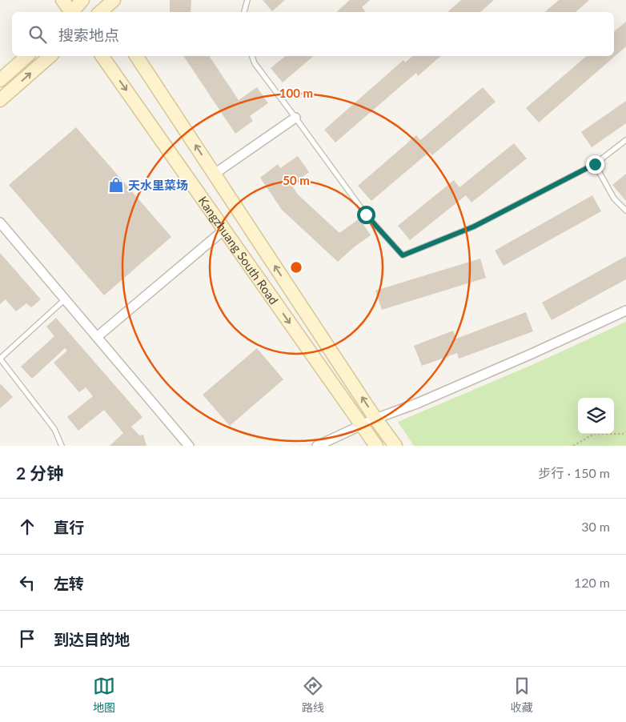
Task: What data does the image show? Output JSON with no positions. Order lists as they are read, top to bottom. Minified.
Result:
{"streets":{"main road":["Kangzhuang South Road"]},"places":{"shop":["天水里菜场"]},"page":{"search":"搜索地点","heading":["2 分钟","步行 · 150 m"],"list":[["直行","30 m"],["左转","120 m"],"到达目的地"],"nav":["地图","路线","收藏"]},"rings":["100 m","50 m"]}
